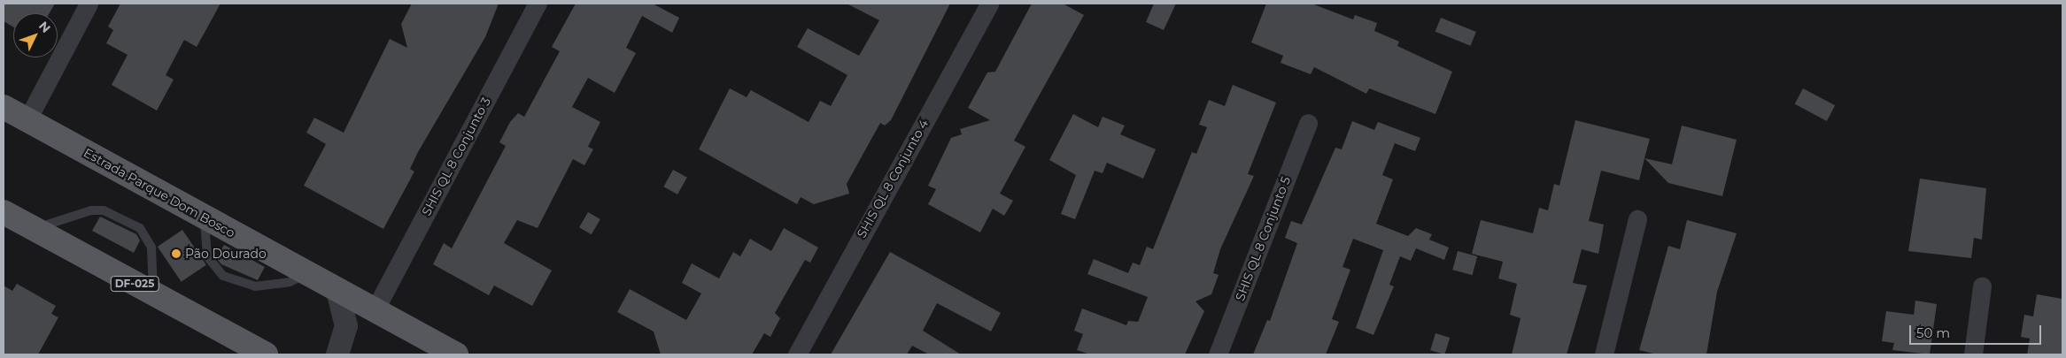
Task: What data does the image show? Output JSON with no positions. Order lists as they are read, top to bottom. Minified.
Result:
{"streets":{"main road":["Estrada Parque Dom Bosco","DF-025"],"street":["SHIS QL 8 Conjunto 3","SHIS QL 8 Conjunto 4","SHIS QL 8 Conjunto 5"]},"crossings":[["SHIS QL 8 Conjunto 3","Estrada Parque Dom Bosco"]],"places":["Pão Dourado"],"scale_bar":"50 m","north":"top right"}
